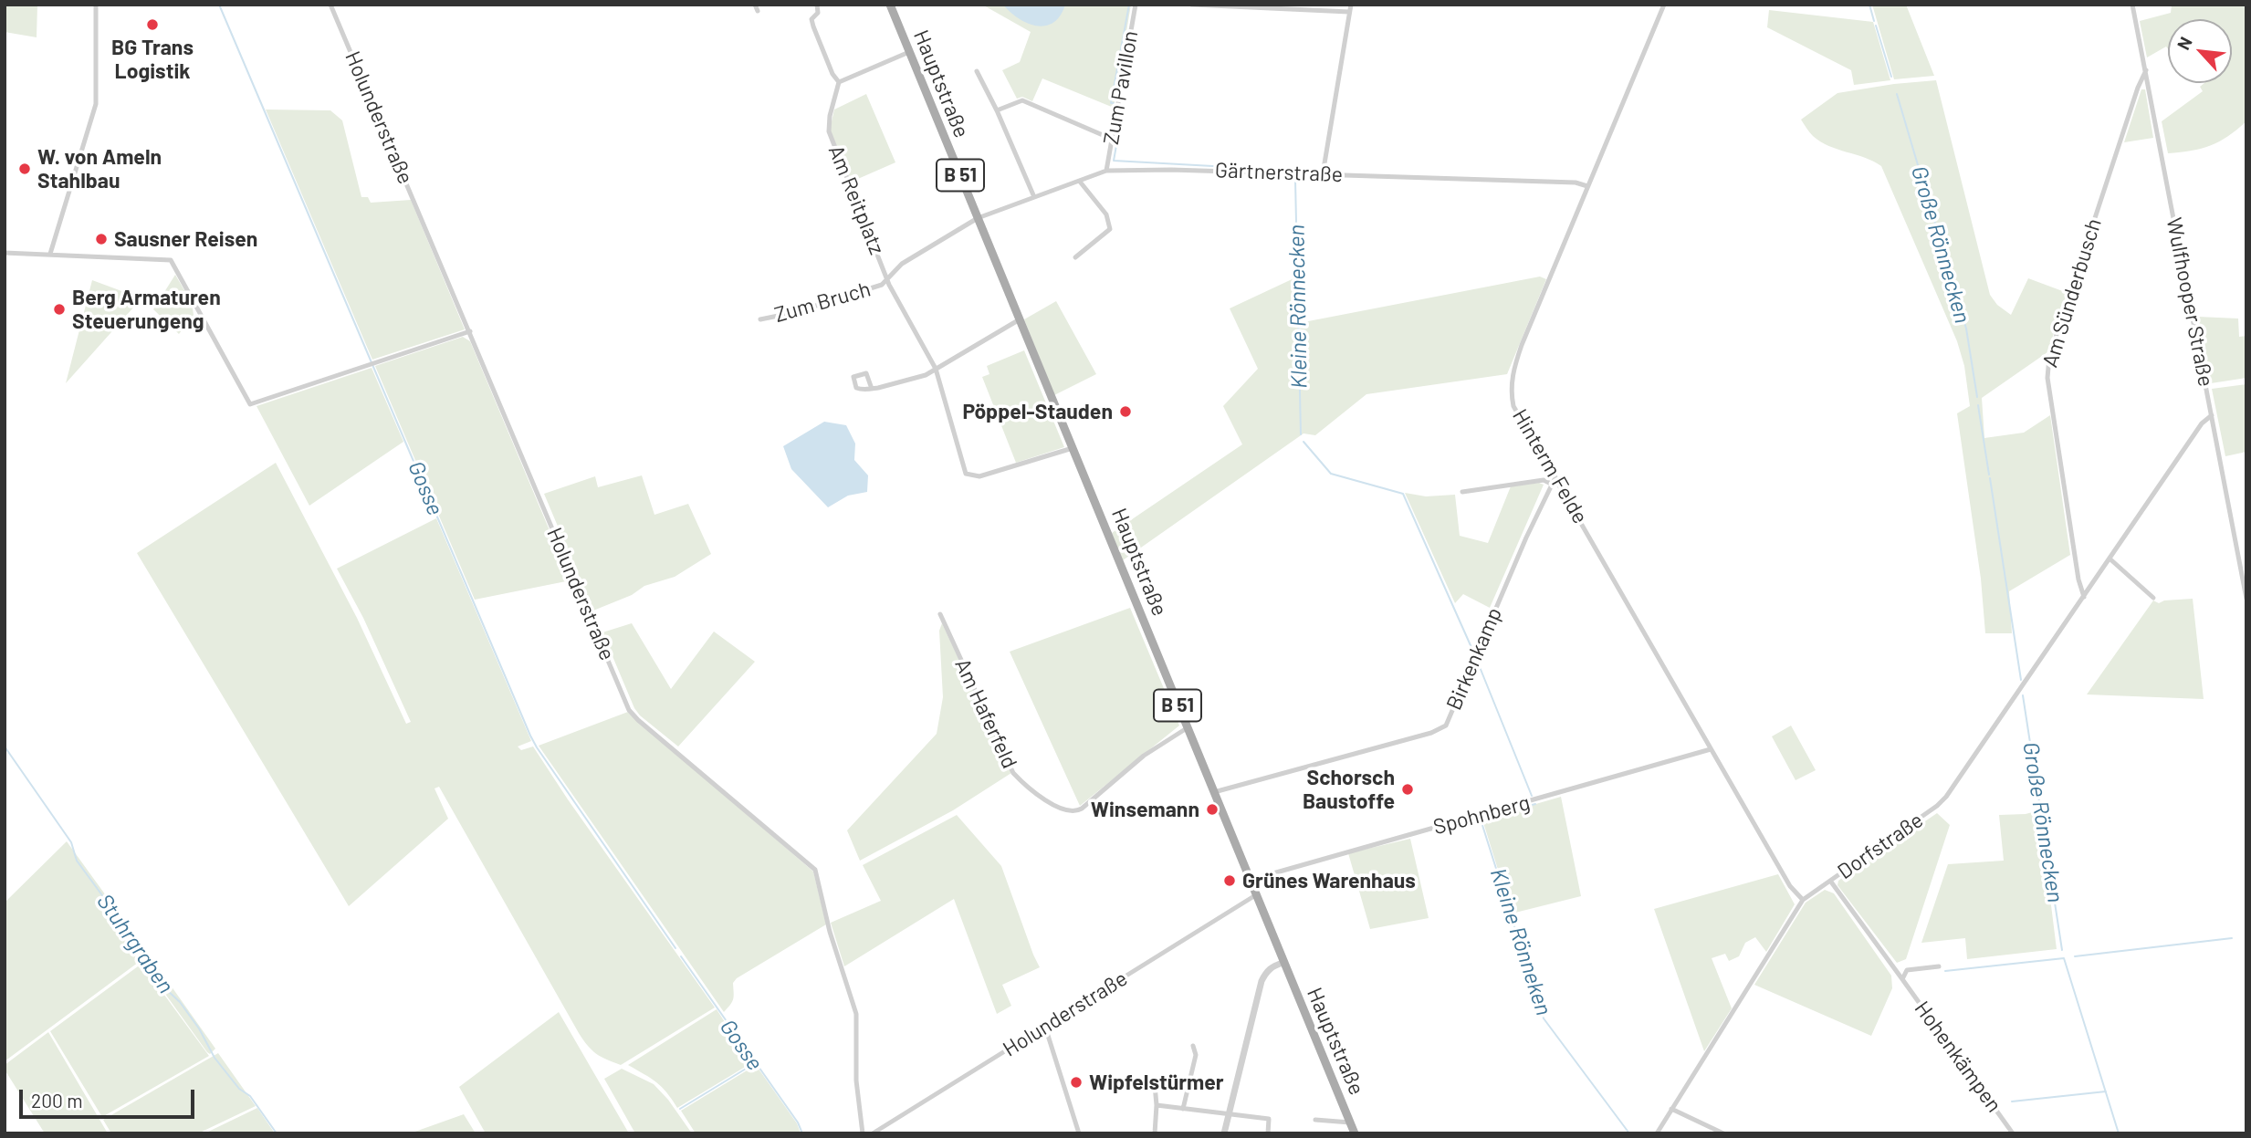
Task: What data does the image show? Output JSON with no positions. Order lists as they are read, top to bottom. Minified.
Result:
{"streets":{"main road":["Hauptstraße","B 51"],"street":["Zum Pavillon","Holunderstraße","Gärtnerstraße","Am Reitplatz","Am Sünderbusch","Zum Bruch","Wulfhooper Straße","Hinterm Felde","Birkenkamp","Am Haferfeld","Spohnberg","Dorfstraße","Hohenkämpen"]},"crossings":[["Hauptstraße","Holunderstraße"],["Hauptstraße","Gärtnerstraße"],["Hauptstraße","Am Reitplatz"],["Hauptstraße","Zum Bruch"],["Hauptstraße","Birkenkamp"],["Hauptstraße","Am Haferfeld"],["Hauptstraße","Spohnberg"],["Zum Pavillon","Gärtnerstraße"],["Gärtnerstraße","Zum Bruch"],["Gärtnerstraße","Hinterm Felde"],["Am Reitplatz","Zum Bruch"],["Am Sünderbusch","Wulfhooper Straße"],["Am Sünderbusch","Dorfstraße"],["Wulfhooper Straße","Dorfstraße"],["Hinterm Felde","Birkenkamp"],["Hinterm Felde","Spohnberg"],["Hinterm Felde","Dorfstraße"],["Dorfstraße","Hohenkämpen"]],"water":["Große Rönnecken","Kleine Rönnecken","Gosse","Kleine Rönneken","Stuhrgraben"],"places":["BG Trans Logistik","W. von Ameln Stahlbau","Sausner Reisen","Berg Armaturen Steuerungeng","Pöppel-Stauden","Schorsch Baustoffe","Winsemann","Grünes Warenhaus","Wipfelstürmer"],"scale_bar":"200 m","north":"top left"}
